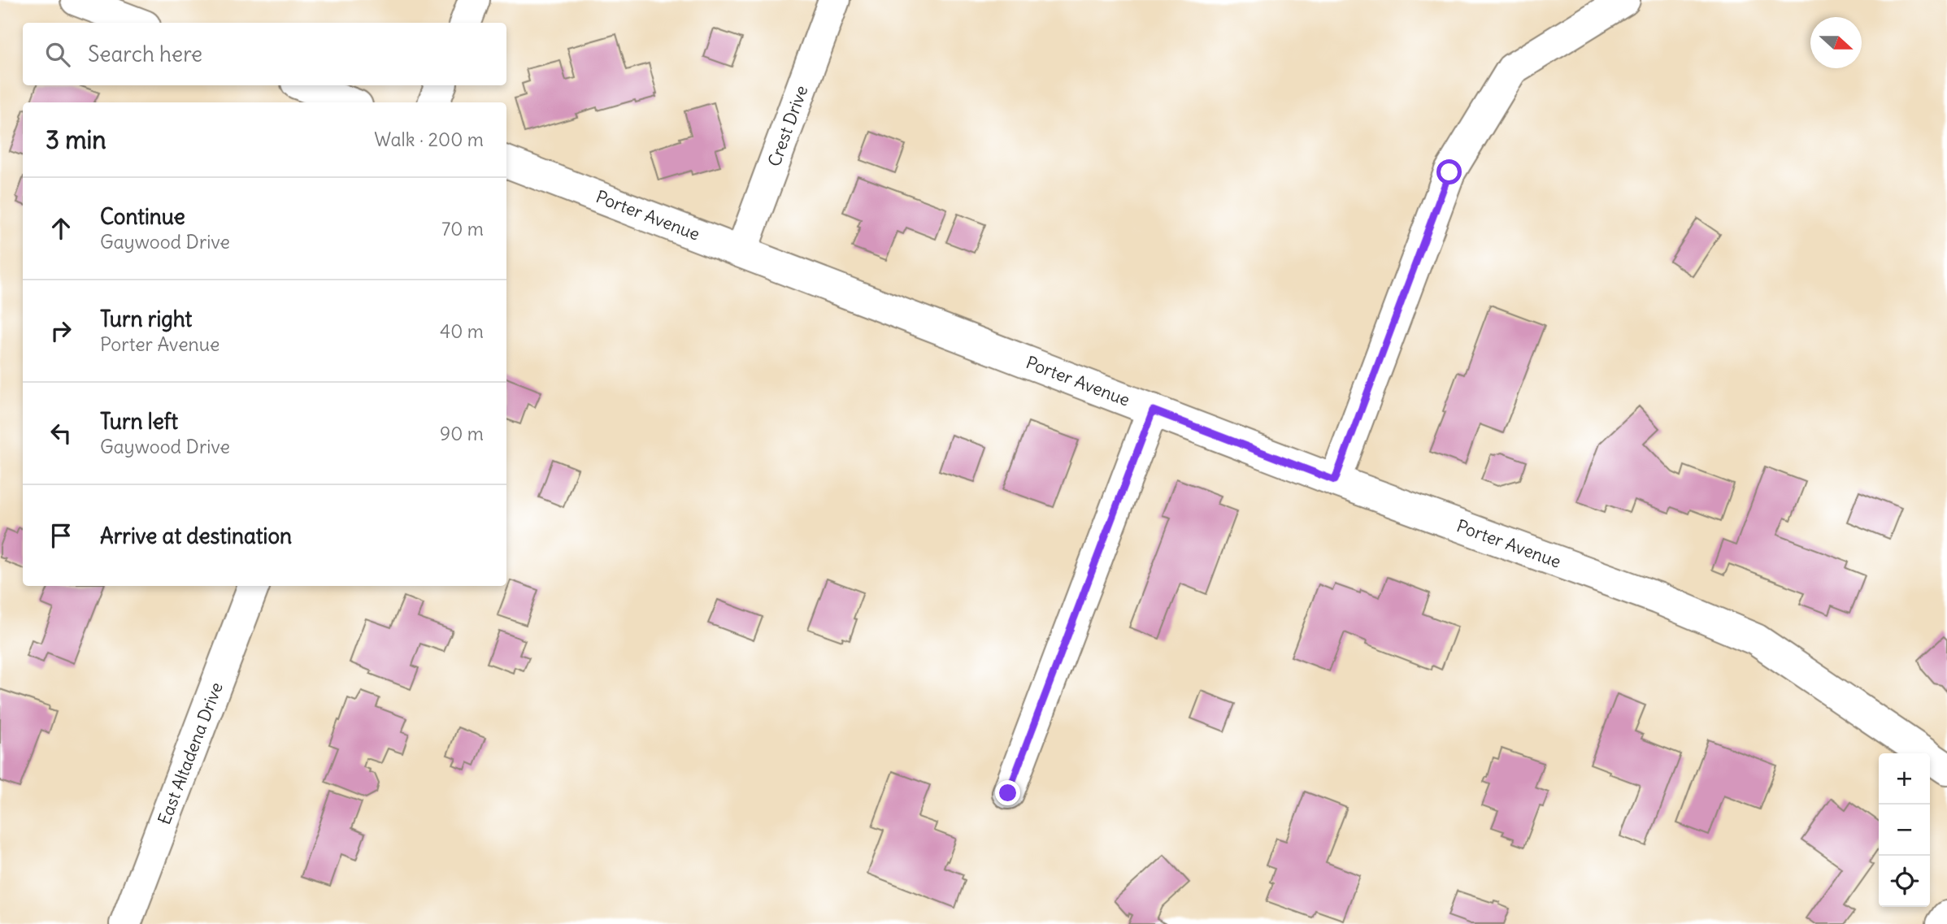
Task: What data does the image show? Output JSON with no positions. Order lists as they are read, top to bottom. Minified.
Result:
{"streets":{"street":["Crest Drive","Porter Avenue","East Altadena Drive"]},"crossings":[["Crest Drive","Porter Avenue"]],"north":"right","page":{"search":"Search here","heading":["3 min","Walk · 200 m"],"list":[["Continue","Gaywood Drive","70 m"],["Turn right","Porter Avenue","40 m"],["Turn left","Gaywood Drive","90 m"],"Arrive at destination"],"map_buttons":["+","−"]}}
